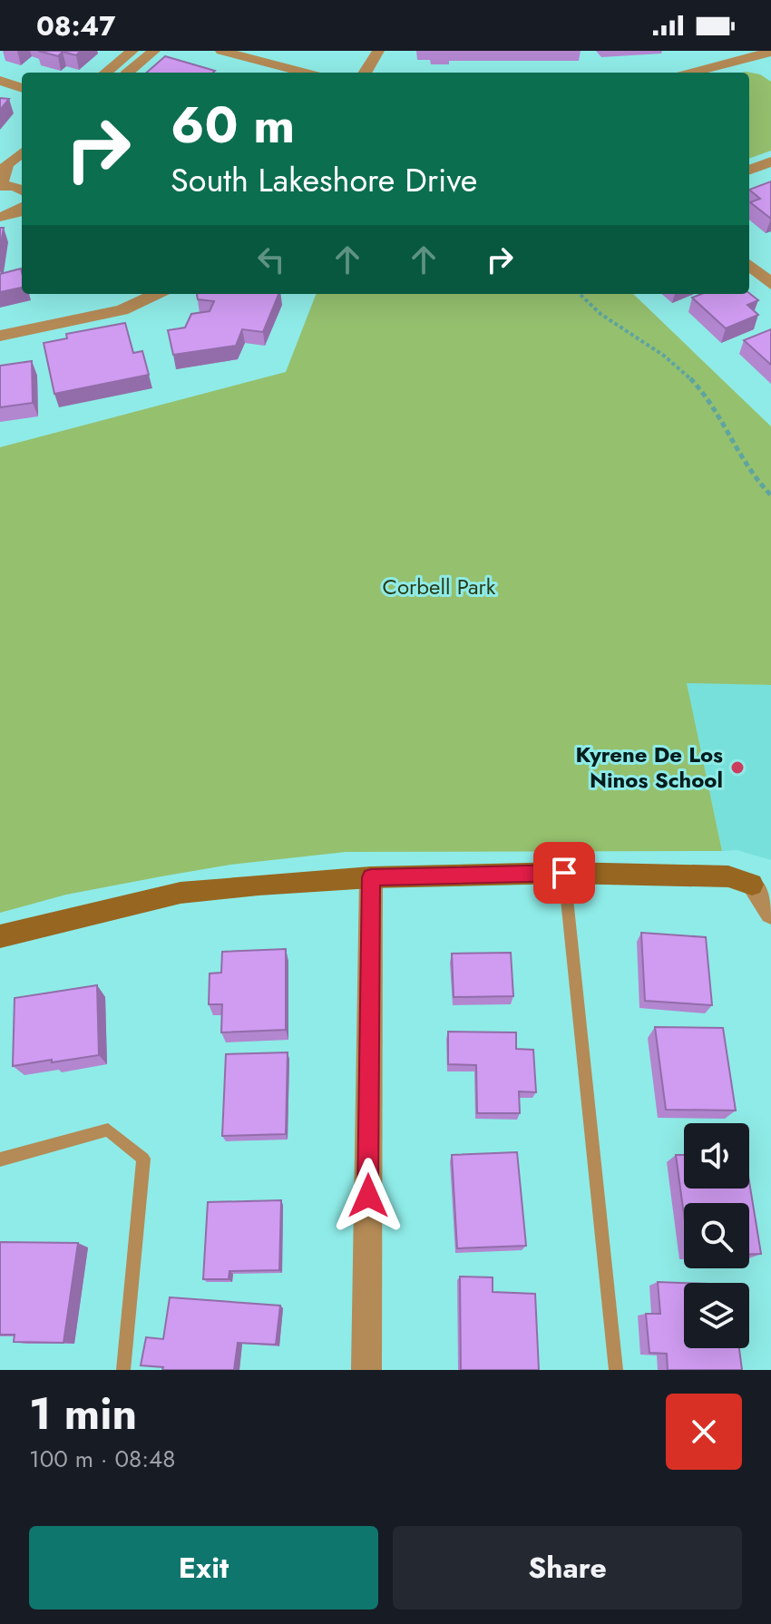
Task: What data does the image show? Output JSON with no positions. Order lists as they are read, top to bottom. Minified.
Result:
{"parks":["Corbell Park"],"places":["Kyrene De Los Ninos School"],"page":{"status":"08:47","turn":["60 m","South Lakeshore Drive"],"heading":["1 min","100 m · 08:48"],"buttons":["Exit","Share"]}}
